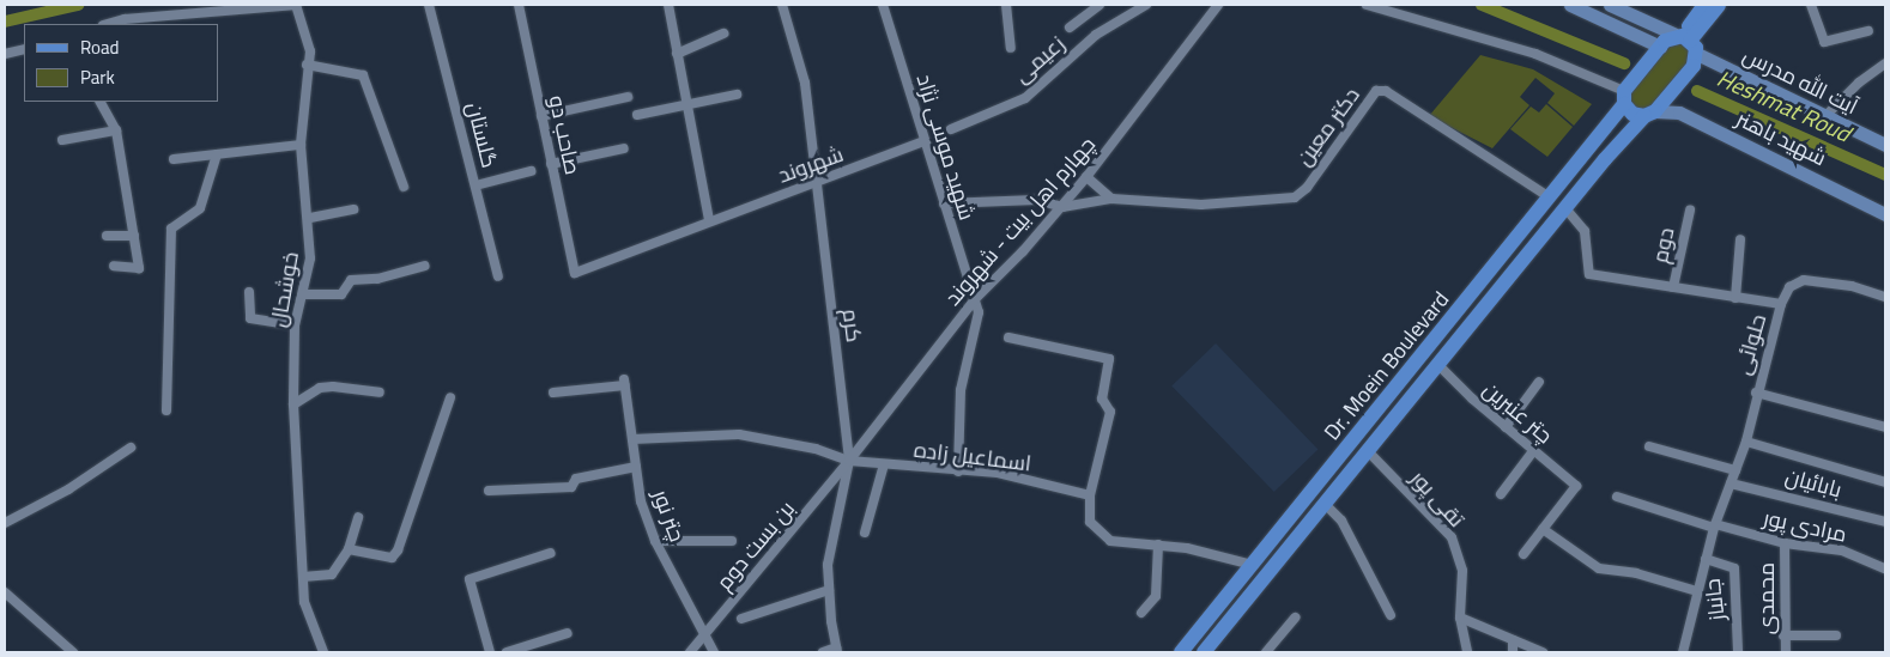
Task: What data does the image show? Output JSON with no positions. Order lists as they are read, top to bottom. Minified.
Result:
{"streets":{"main road":["آیت الله مدرس","شهید باهنر","Dr. Moein Boulevard"],"street":["زعیمی","دکتر معین","گلستان","صاحب دو","شهید موسی نژاد","شهروند","چهارم اهل بیت - شهروند","دوم","خوشحال","کرم","حلوائی","چتر عنبرین","اسماعیل زاده","بابائیان","تقی پور","چتر نور","مرادی پور","بن بست دوم","محمدی","جانباز"]},"crossings":[["آیت الله مدرس","Dr. Moein Boulevard"],["دکتر معین","چهارم اهل بیت - شهروند"],["دکتر معین","Dr. Moein Boulevard"],["صاحب دو","شهروند"],["شهید باهنر","Dr. Moein Boulevard"],["شهید موسی نژاد","شهروند"],["شهید موسی نژاد","چهارم اهل بیت - شهروند"],["شهید موسی نژاد","اسماعیل زاده"],["شهروند","کرم"],["چهارم اهل بیت - شهروند","کرم"],["چهارم اهل بیت - شهروند","اسماعیل زاده"],["چهارم اهل بیت - شهروند","بن بست دوم"],["دوم","حلوائی"],["کرم","اسماعیل زاده"],["کرم","بن بست دوم"],["حلوائی","Dr. Moein Boulevard"],["حلوائی","بابائیان"],["حلوائی","مرادی پور"],["حلوائی","جانباز"],["Dr. Moein Boulevard","چتر عنبرین"],["Dr. Moein Boulevard","تقی پور"],["اسماعیل زاده","چتر نور"],["اسماعیل زاده","بن بست دوم"],["چتر نور","بن بست دوم"],["مرادی پور","محمدی"]],"water":["Heshmat Roud"],"legend":["Road","Park"]}
